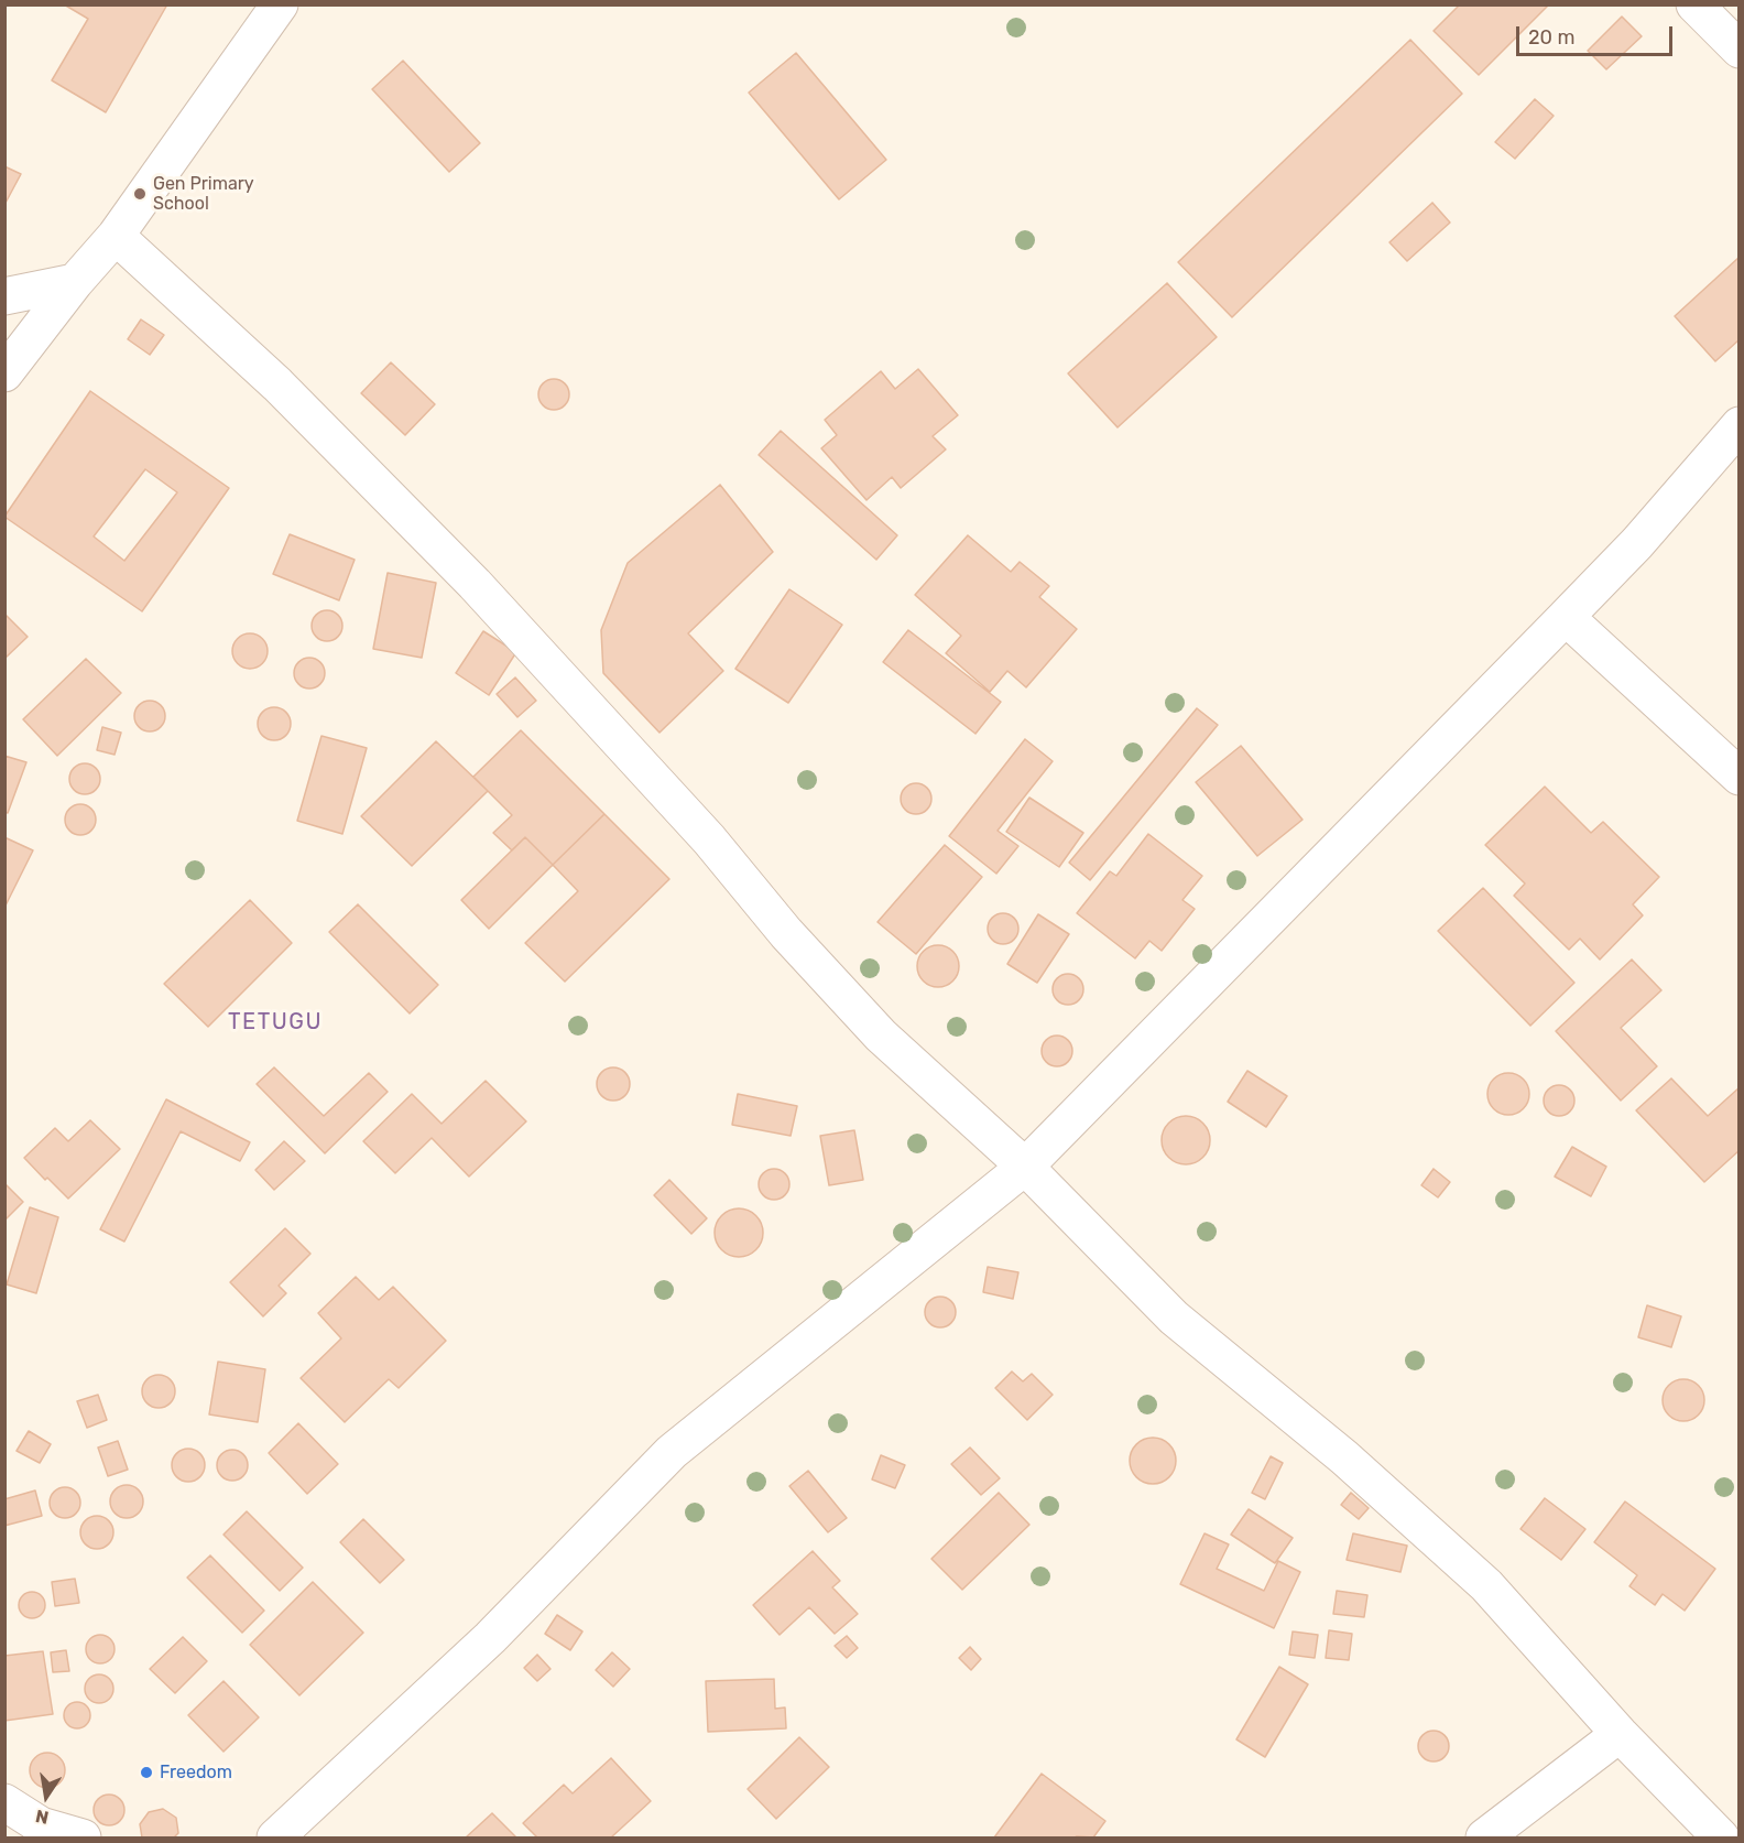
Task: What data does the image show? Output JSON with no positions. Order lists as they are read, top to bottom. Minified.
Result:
{"districts":["TETUGU"],"places":["Gen Primary School","Freedom"],"scale_bar":"20 m","north":"bottom"}
